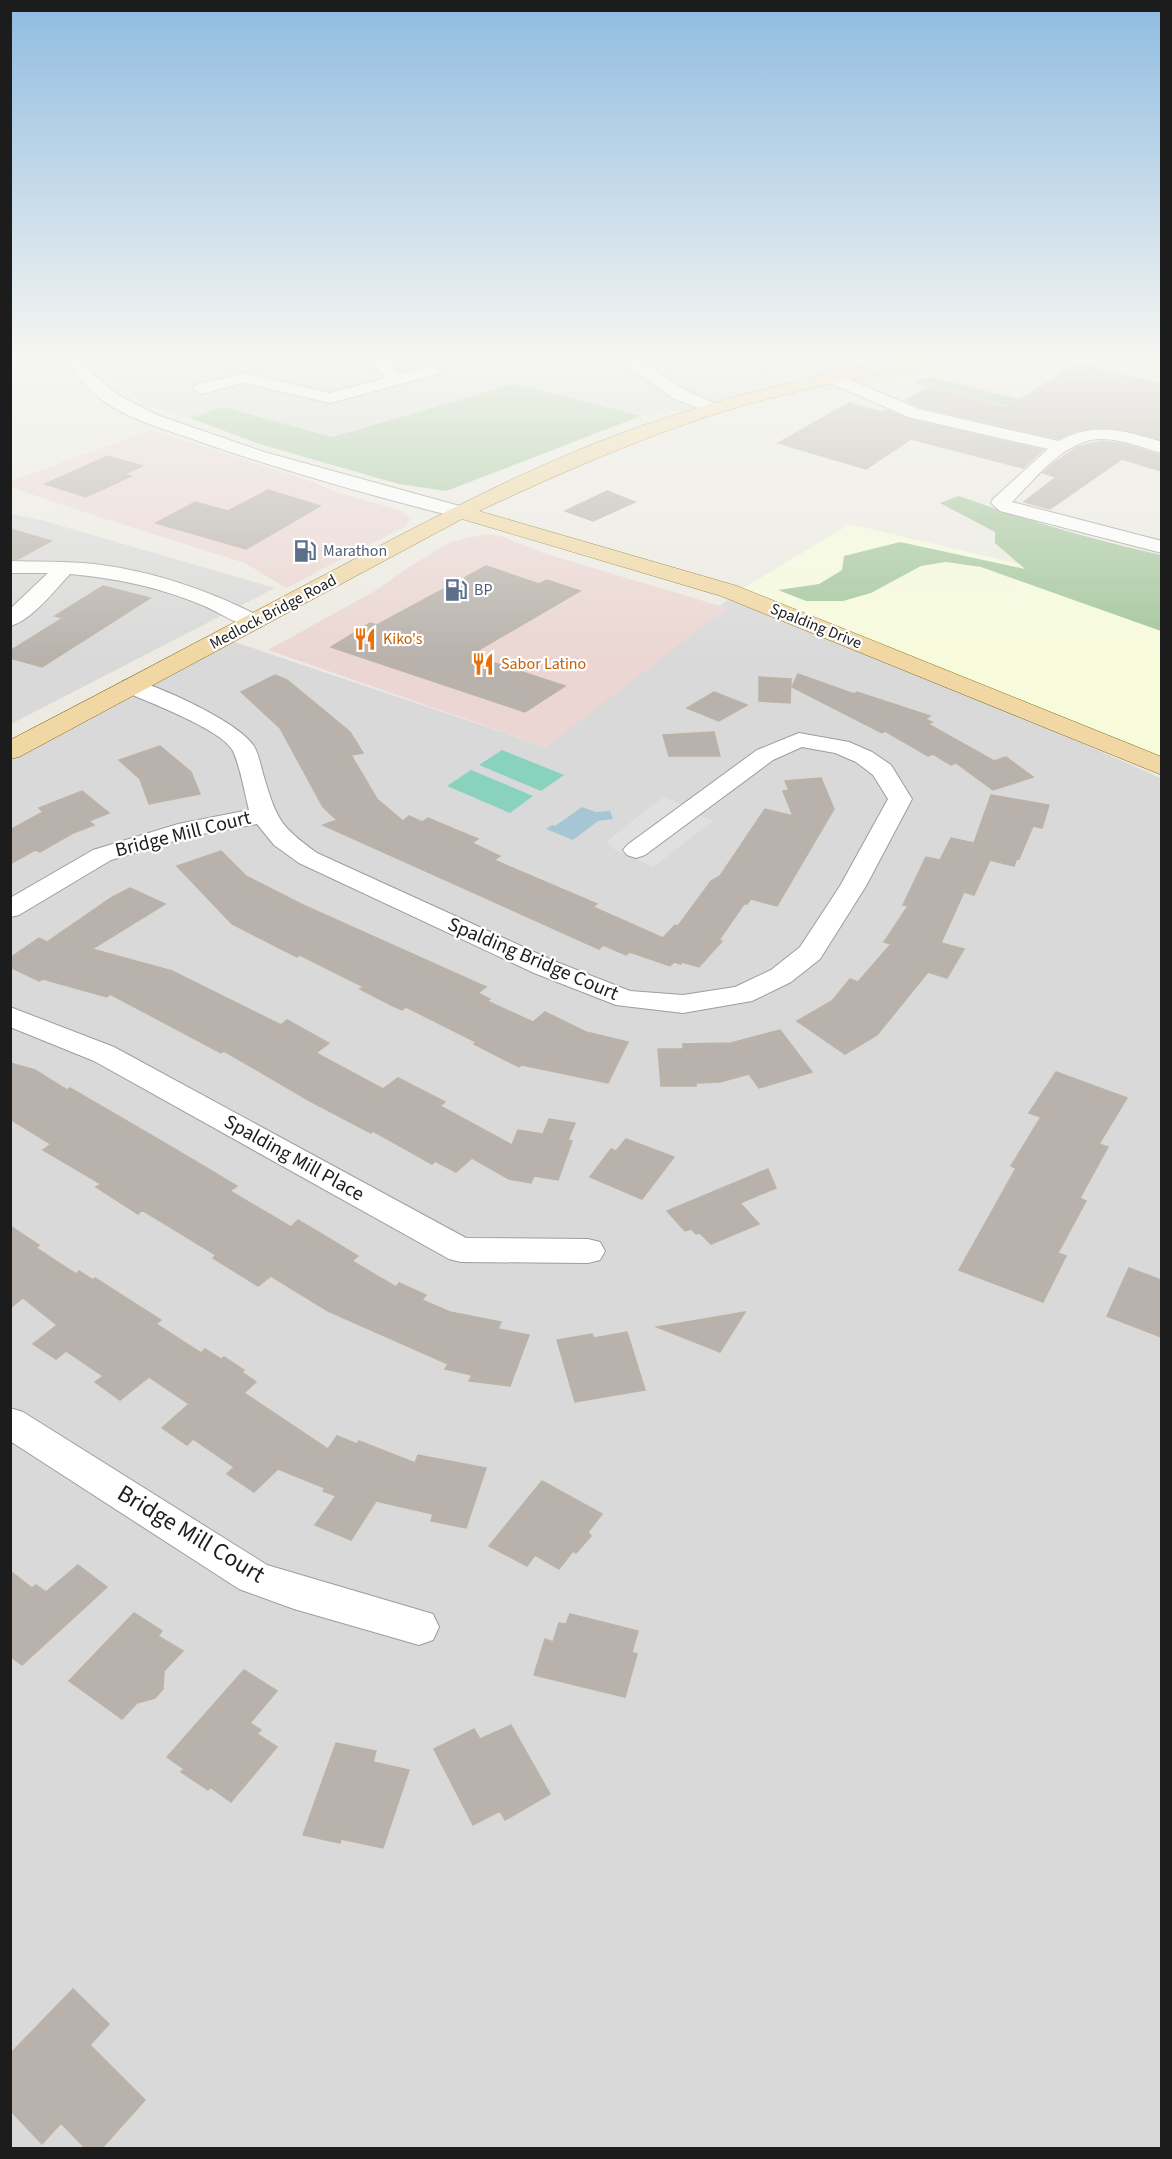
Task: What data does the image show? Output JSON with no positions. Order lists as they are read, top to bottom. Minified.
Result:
{"streets":{"main road":["Medlock Bridge Road","Spalding Drive"],"street":["Bridge Mill Court","Spalding Bridge Court","Spalding Mill Place"]},"crossings":[["Medlock Bridge Road","Spalding Drive"],["Medlock Bridge Road","Spalding Bridge Court"],["Bridge Mill Court","Spalding Bridge Court"]],"places":{"fuel station":["Marathon","BP"],"restaurant":["Kiko's","Sabor Latino"]}}
